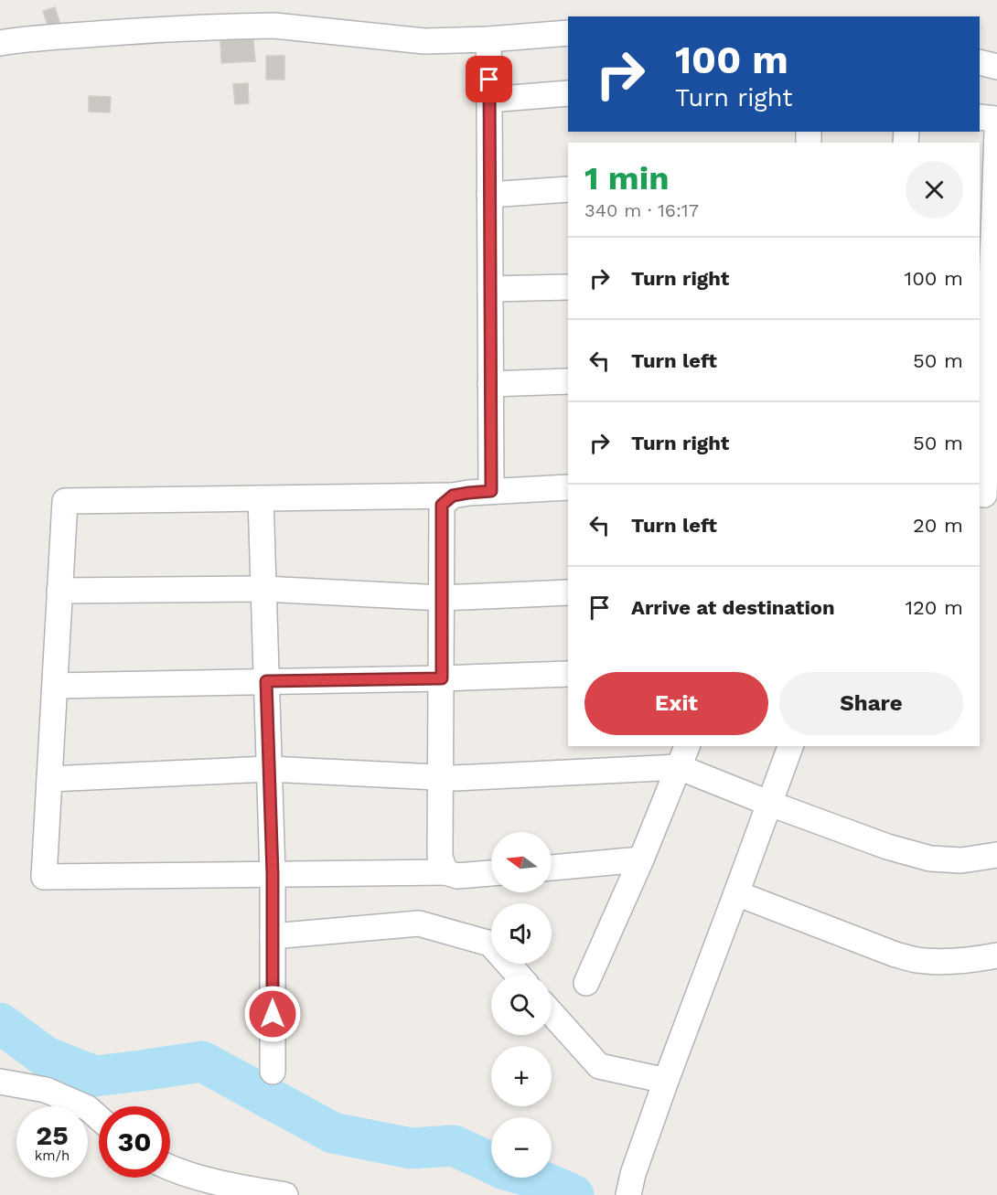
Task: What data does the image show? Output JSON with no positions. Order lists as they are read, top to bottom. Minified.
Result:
{"north":"left","page":{"turn":["100 m","Turn right"],"heading":["1 min","340 m · 16:17"],"list":[{"name":"Turn right","value":"100 m"},{"name":"Turn left","value":"50 m"},{"name":"Turn right","value":"50 m"},{"name":"Turn left","value":"20 m"},{"name":"Arrive at destination","value":"120 m"}],"buttons":["Exit","Share"],"map_buttons":["+","−"],"speed":"25 km/h","limit":"30"}}
